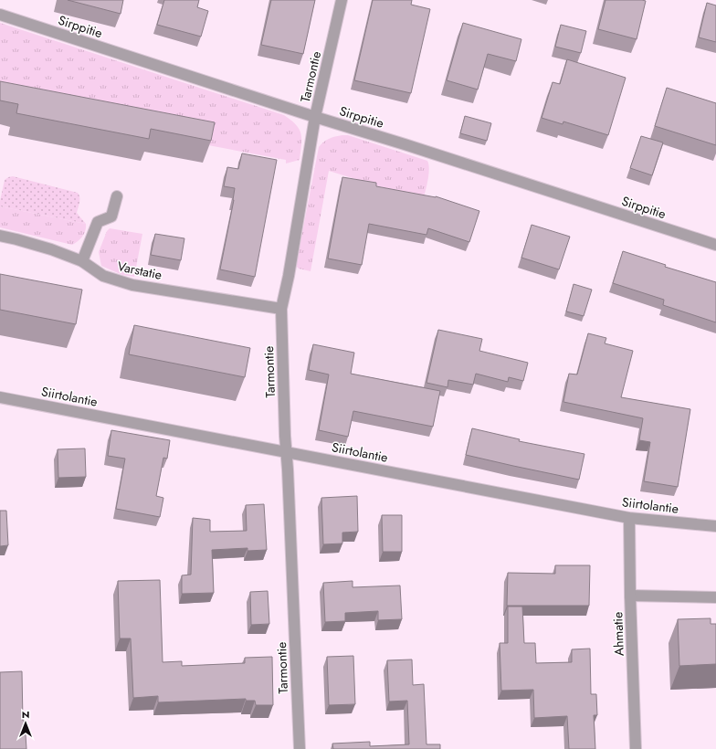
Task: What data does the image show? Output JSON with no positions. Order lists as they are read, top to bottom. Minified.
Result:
{"streets":{"street":["Sirppitie","Tarmontie","Varstatie","Siirtolantie","Ahmatie"]},"crossings":[["Sirppitie","Tarmontie"],["Tarmontie","Varstatie"],["Tarmontie","Siirtolantie"],["Siirtolantie","Ahmatie"]],"north":"top"}
